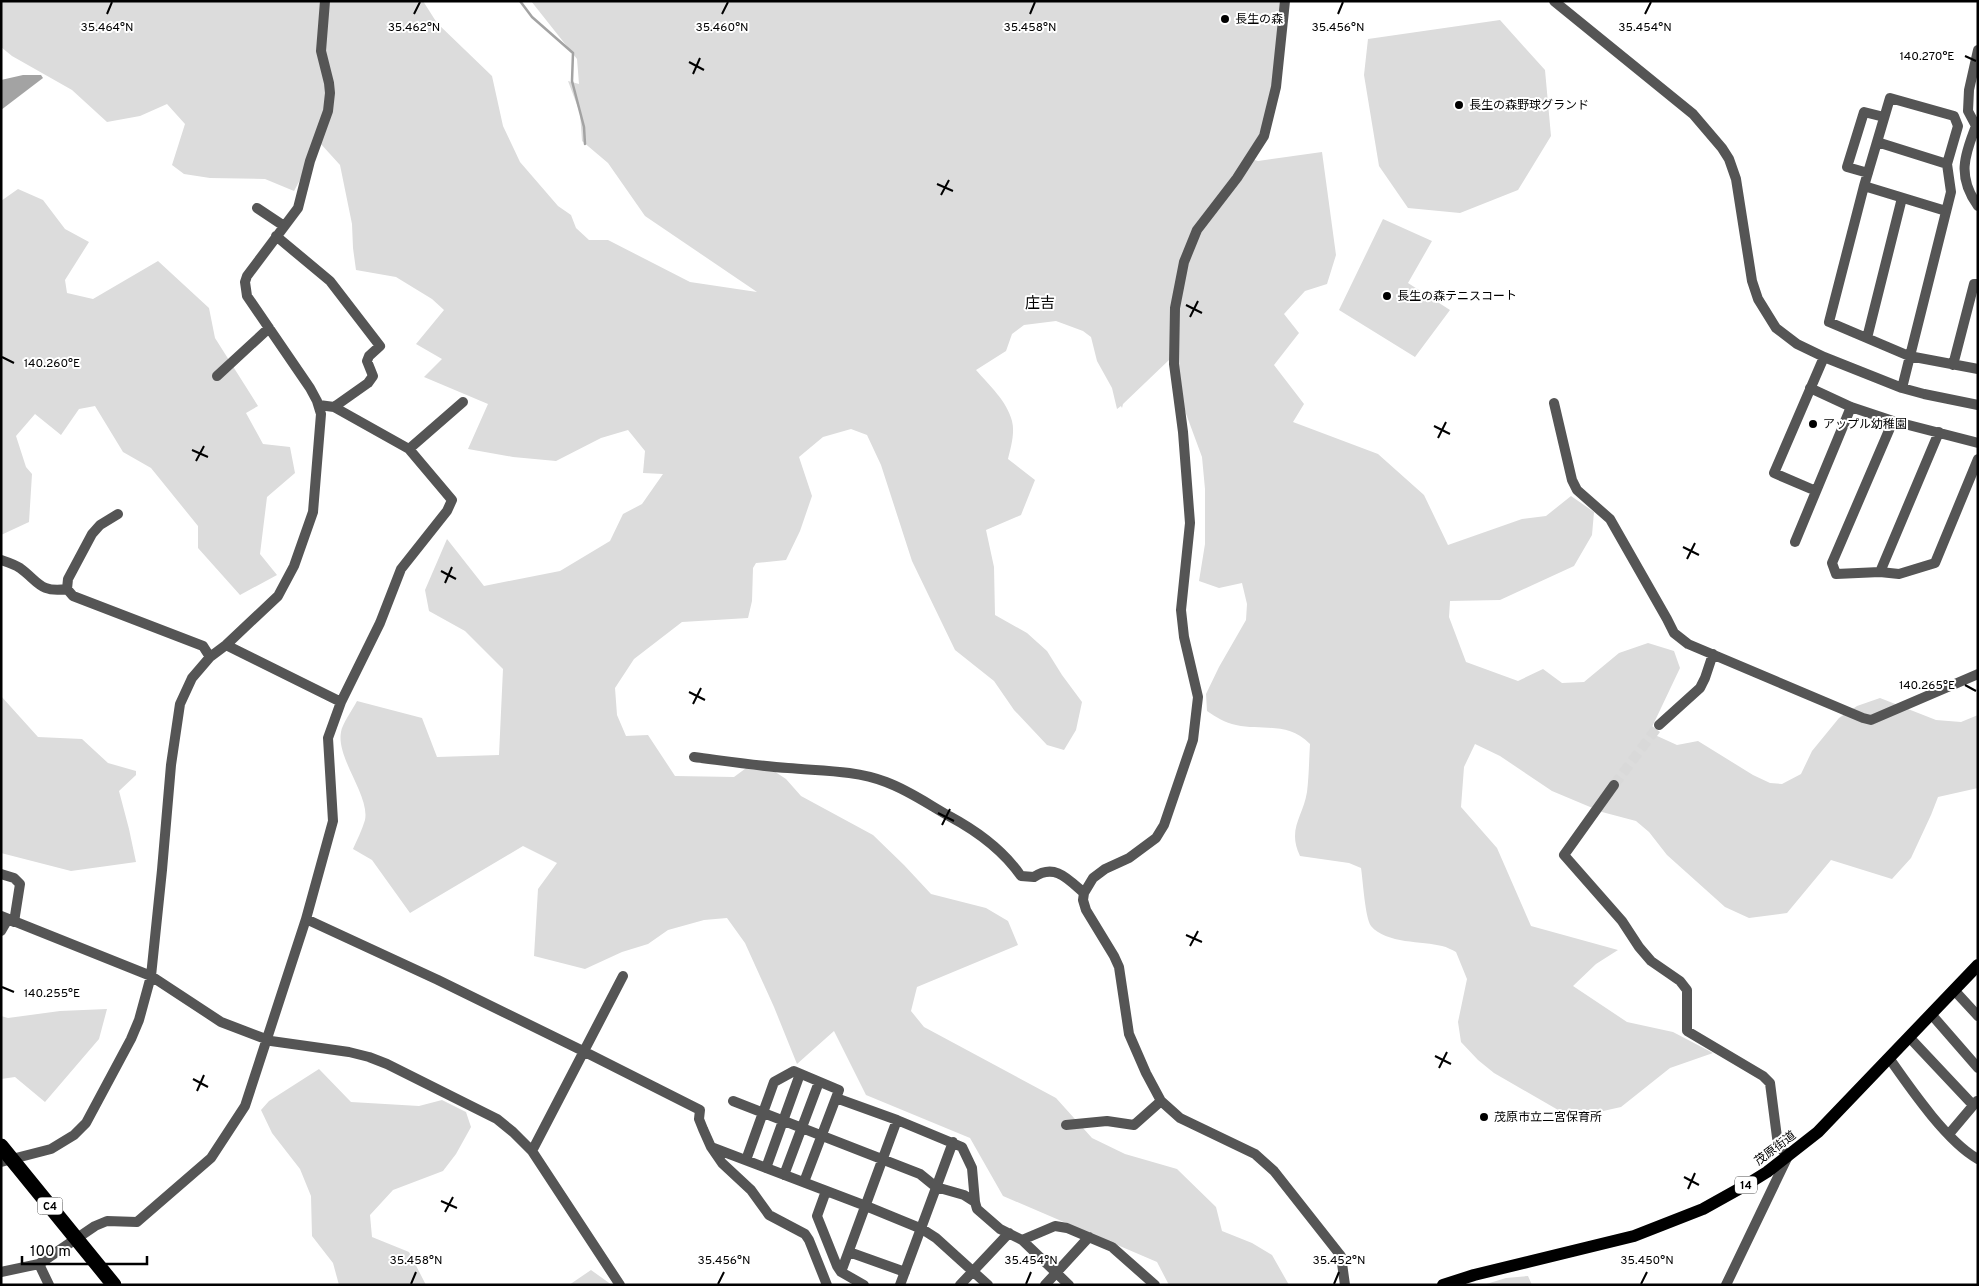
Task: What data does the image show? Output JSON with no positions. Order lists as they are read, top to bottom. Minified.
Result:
{"streets":{"highway":["C4"],"main road":["茂原街道","14"]},"districts":["庄吉"],"places":["長生の森","長生の森野球グランド","長生の森テニスコート","アップル幼稚園","茂原市立二宮保育所"],"scale_bar":"100 m","coordinates":["35.464°N","35.462°N","35.460°N","35.458°N","35.456°N","35.454°N","140.270°E","140.260°E","140.265°E","140.255°E","35.452°N","35.450°N"]}
